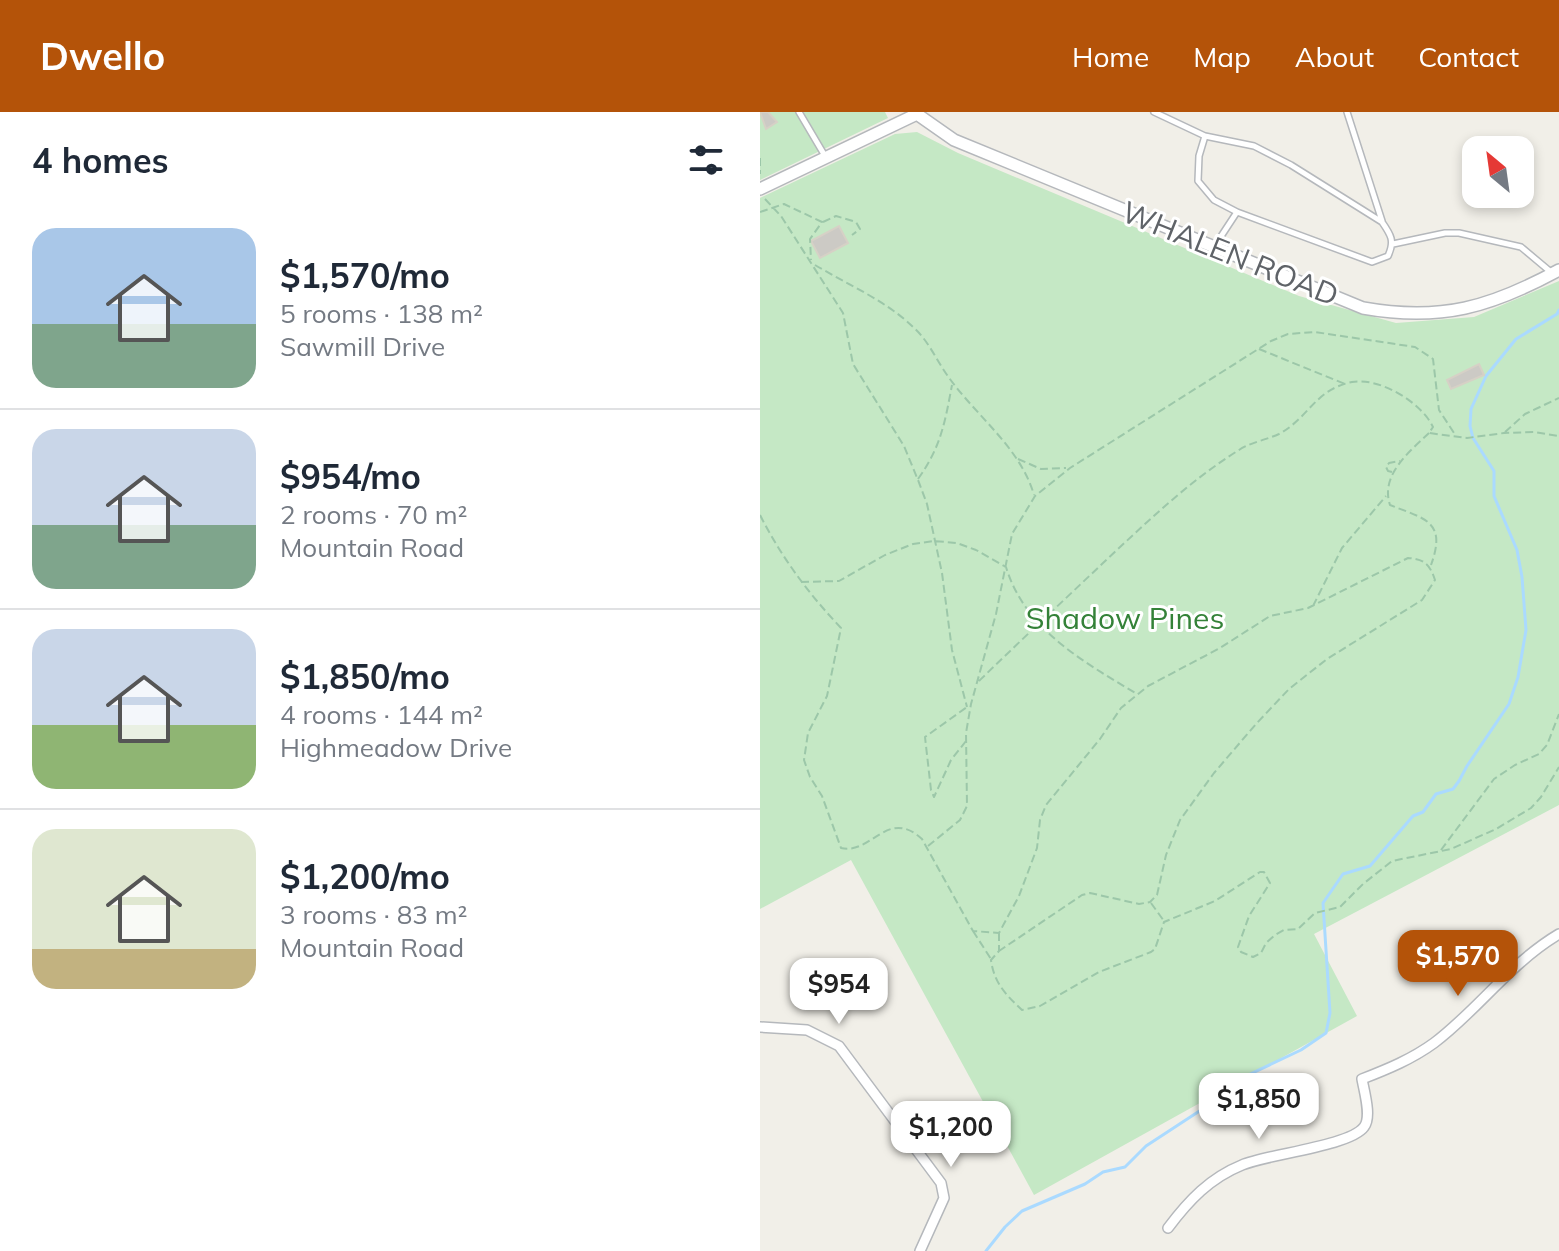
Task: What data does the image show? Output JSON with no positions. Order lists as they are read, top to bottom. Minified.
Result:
{"streets":{"street":["WHALEN ROAD"]},"parks":["Shadow Pines"],"north":"top left","page":{"header":"Dwello","nav":["Home","Map","About","Contact"],"heading":"4 homes","list":[{"name":"$1,570/mo","note":"5 rooms · 138 m² · Sawmill Drive"},{"name":"$954/mo","note":"2 rooms · 70 m² · Mountain Road"},{"name":"$1,850/mo","note":"4 rooms · 144 m² · Highmeadow Drive"},{"name":"$1,200/mo","note":"3 rooms · 83 m² · Mountain Road"}],"price":["$1,570","$954","$1,850","$1,200"]}}
